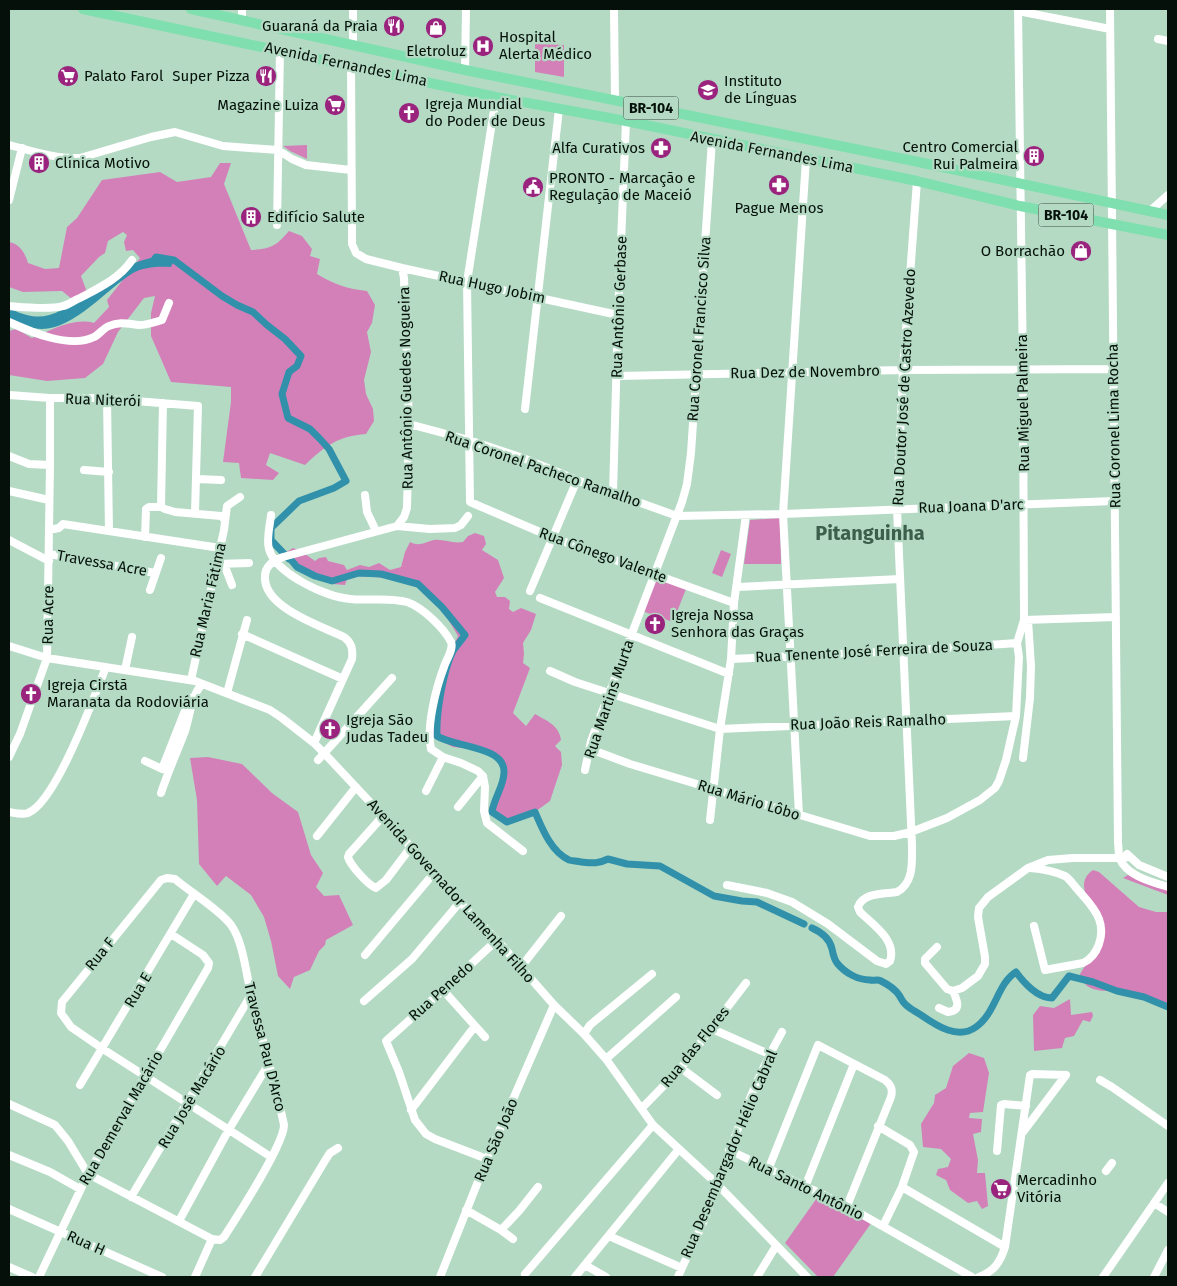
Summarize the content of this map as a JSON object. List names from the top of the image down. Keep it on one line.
{"streets":{"highway":["Avenida Fernandes Lima","BR-104"],"street":["Rua Hugo Jobim","Rua Antônio Gerbase","Rua Coronel Francisco Silva","Rua Dez de Novembro","Rua Doutor José de Castro Azevedo","Rua Antônio Guedes Nogueira","Rua Niterói","Rua Miguel Palmeira","Rua Coronel Lima Rocha","Rua Coronel Pacheco Ramalho","Rua Joana D'arc","Rua Cônego Valente","Travessa Acre","Rua Maria Fátima","Rua Acre","Rua Tenente José Ferreira de Souza","Rua Martins Murta","Rua João Reis Ramalho","Rua Mário Lôbo","Avenida Governador Lamenha Filho","Rua F","Rua E","Rua Penedo","Travessa Pau D'Arco","Rua das Flores","Rua José Macário","Rua Demerval Macário","Rua São João","Rua Desembargador Hélio Cabral","Rua Santo Antônio","Rua H"]},"crossings":[["Avenida Fernandes Lima","Rua Antônio Gerbase"],["Avenida Fernandes Lima","Rua Coronel Francisco Silva"],["Avenida Fernandes Lima","Rua Doutor José de Castro Azevedo"],["Avenida Fernandes Lima","Rua Miguel Palmeira"],["Avenida Fernandes Lima","Rua Coronel Lima Rocha"],["Rua Hugo Jobim","Rua Antônio Gerbase"],["Rua Hugo Jobim","Rua Antônio Guedes Nogueira"],["Rua Antônio Gerbase","Rua Dez de Novembro"],["Rua Antônio Gerbase","Rua Coronel Pacheco Ramalho"],["Rua Coronel Francisco Silva","Rua Dez de Novembro"],["Rua Coronel Francisco Silva","Rua Coronel Pacheco Ramalho"],["Rua Coronel Francisco Silva","Rua Joana D'arc"],["Rua Coronel Francisco Silva","Rua Martins Murta"],["Rua Dez de Novembro","Rua Doutor José de Castro Azevedo"],["Rua Dez de Novembro","Rua Miguel Palmeira"],["Rua Dez de Novembro","Rua Coronel Lima Rocha"],["Rua Doutor José de Castro Azevedo","Rua Miguel Palmeira"],["Rua Doutor José de Castro Azevedo","Rua Joana D'arc"],["Rua Doutor José de Castro Azevedo","Rua Tenente José Ferreira de Souza"],["Rua Doutor José de Castro Azevedo","Rua João Reis Ramalho"],["Rua Doutor José de Castro Azevedo","Rua Mário Lôbo"],["Rua Antônio Guedes Nogueira","Rua Coronel Pacheco Ramalho"],["Rua Niterói","Rua Acre"],["Rua Miguel Palmeira","Rua Joana D'arc"],["Rua Miguel Palmeira","Rua Tenente José Ferreira de Souza"],["Rua Miguel Palmeira","Rua João Reis Ramalho"],["Rua Miguel Palmeira","Rua Mário Lôbo"],["Rua Coronel Lima Rocha","Rua Joana D'arc"],["Rua Coronel Pacheco Ramalho","Rua Joana D'arc"],["Rua Coronel Pacheco Ramalho","Rua Cônego Valente"],["Rua Coronel Pacheco Ramalho","Rua Martins Murta"],["Rua Joana D'arc","Rua Martins Murta"],["Rua Cônego Valente","Rua Martins Murta"],["Travessa Acre","Rua Acre"],["Rua Maria Fátima","Avenida Governador Lamenha Filho"],["Rua Acre","Avenida Governador Lamenha Filho"],["Rua Martins Murta","Rua Mário Lôbo"],["Avenida Governador Lamenha Filho","Rua Penedo"],["Avenida Governador Lamenha Filho","Rua das Flores"],["Avenida Governador Lamenha Filho","Rua São João"],["Avenida Governador Lamenha Filho","Rua Desembargador Hélio Cabral"],["Rua F","Rua E"],["Rua F","Travessa Pau D'Arco"],["Rua E","Travessa Pau D'Arco"],["Rua E","Rua Demerval Macário"],["Travessa Pau D'Arco","Rua José Macário"],["Rua Demerval Macário","Rua H"],["Rua Desembargador Hélio Cabral","Rua Santo Antônio"]],"districts":["Pitanguinha"],"places":{"restaurant":["Guaraná da Praia","Super Pizza"],"shop":["Eletroluz","O Borrachão"],"hospital":["Hospital Alerta Médico"],"supermarket":["Palato Farol","Magazine Luiza","Mercadinho Vitória"],"school or university":["Instituto de Línguas"],"church":["Igreja Mundial do Poder de Deus","Igreja Nossa Senhora das Graças","Igreja Cirstã Maranata da Rodoviária","Igreja São Judas Tadeu"],"pharmacy":["Alfa Curativos","Pague Menos"],"building":["Centro Comercial Rui Palmeira","Clínica Motivo","Edifício Salute"],"public building":["PRONTO - Marcação e Regulação de Maceió"]}}
